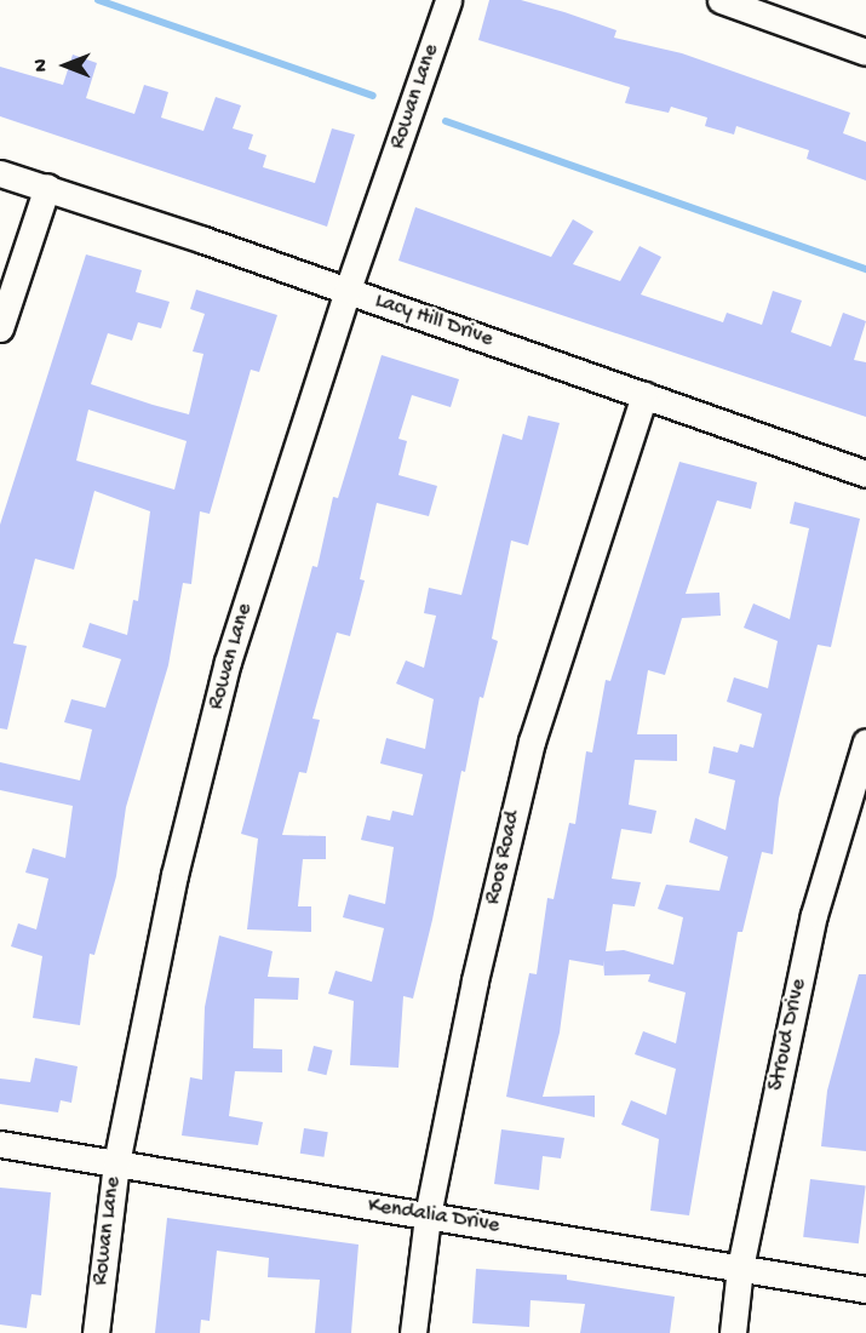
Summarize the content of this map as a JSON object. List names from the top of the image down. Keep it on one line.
{"streets":{"street":["Rowan Lane","Lacy Hill Drive","Roos Road","Stroud Drive","Kendalia Drive"]},"crossings":[["Rowan Lane","Lacy Hill Drive"],["Rowan Lane","Kendalia Drive"],["Lacy Hill Drive","Roos Road"],["Roos Road","Kendalia Drive"],["Stroud Drive","Kendalia Drive"]],"north":"left"}
